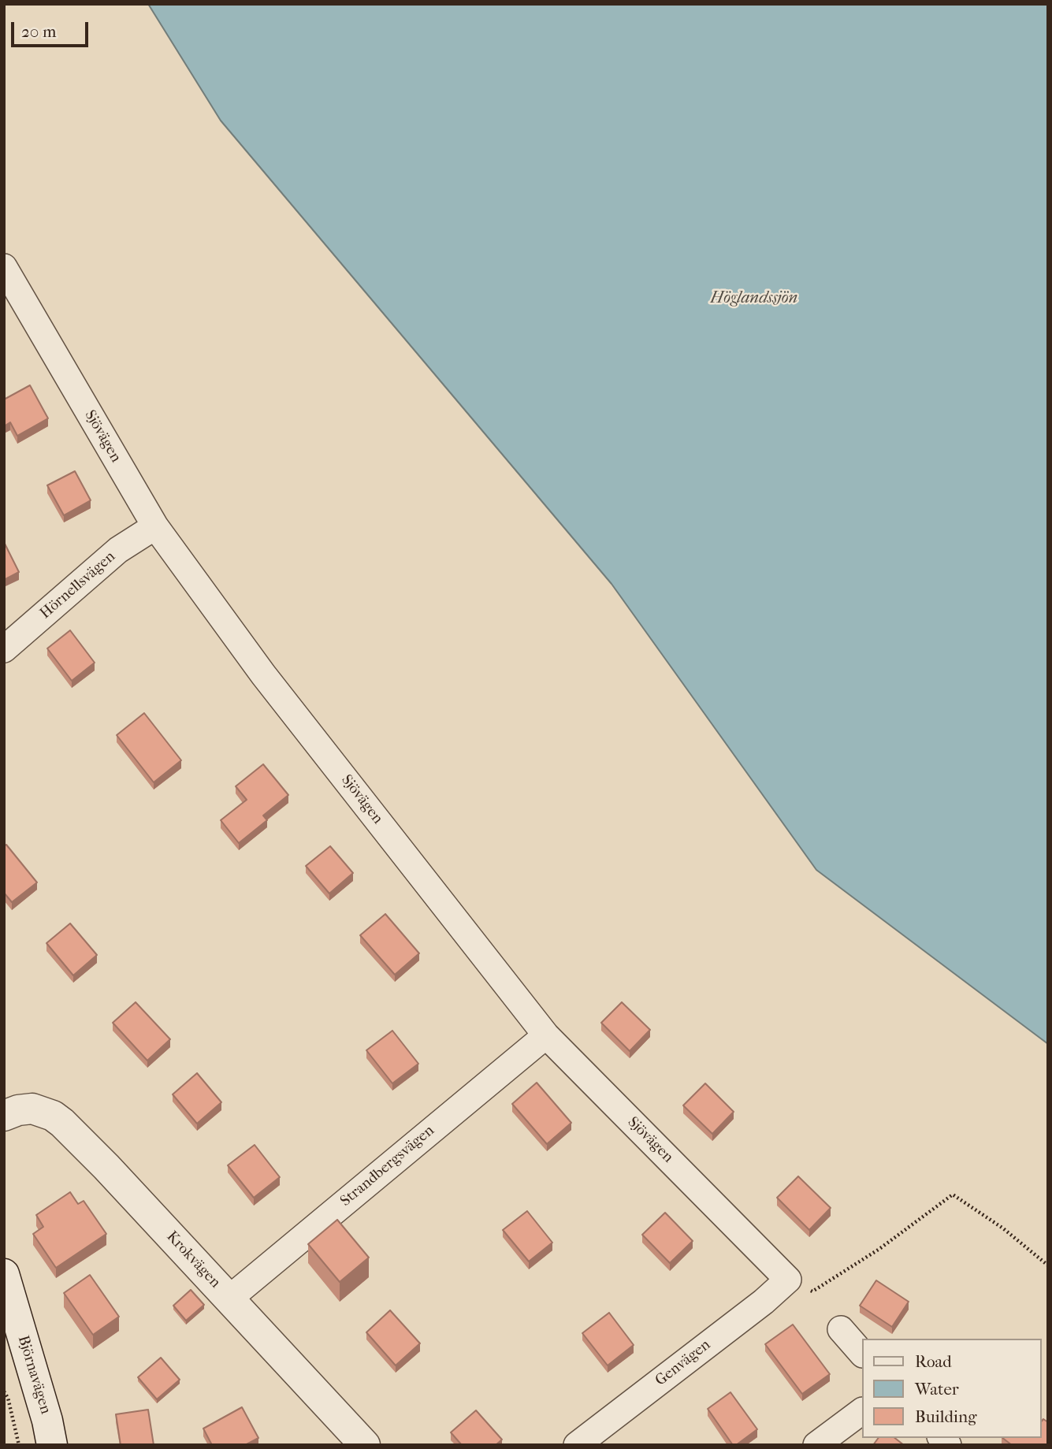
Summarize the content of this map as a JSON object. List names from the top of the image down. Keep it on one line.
{"streets":{"street":["Sjövägen","Hörnellsvägen","Strandbergsvägen","Krokvägen","Genvägen","Björnavägen"]},"crossings":[["Sjövägen","Hörnellsvägen"],["Sjövägen","Strandbergsvägen"],["Sjövägen","Genvägen"],["Strandbergsvägen","Krokvägen"]],"water":["Höglandssjön"],"legend":["Road","Water","Building"],"scale_bar":"20 m"}
